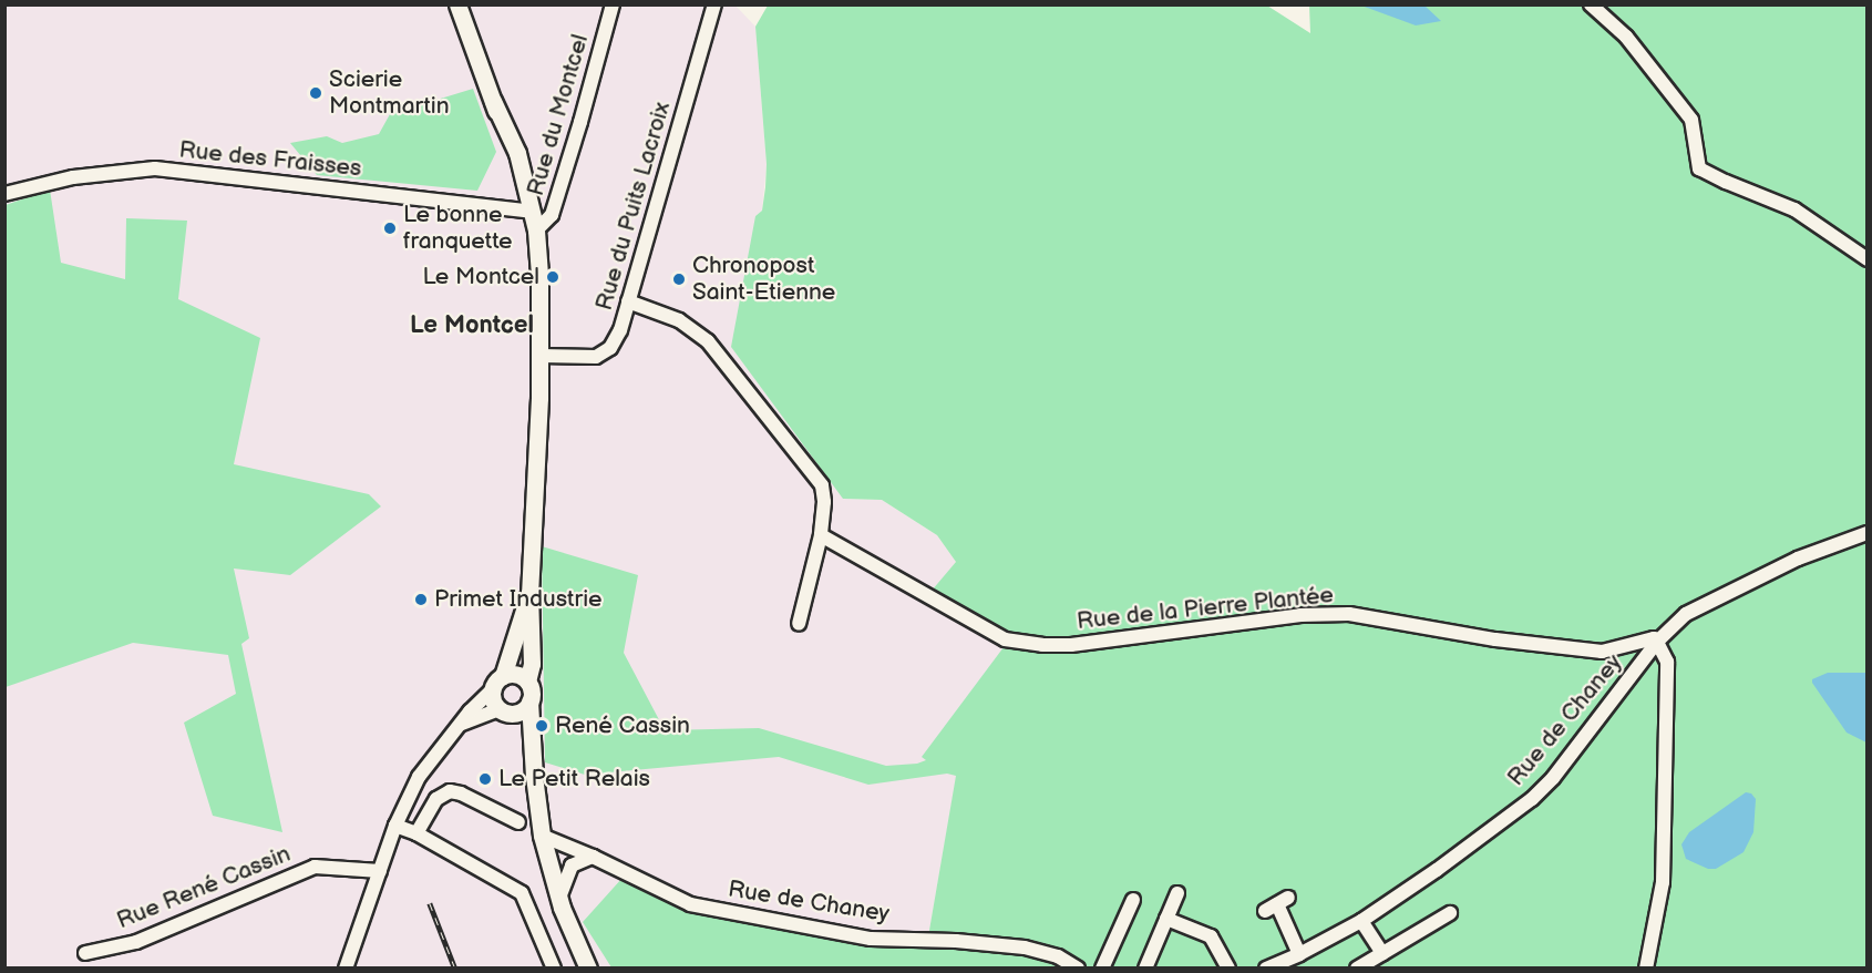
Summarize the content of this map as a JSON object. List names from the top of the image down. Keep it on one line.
{"streets":{"street":["Rue du Montcel","Rue des Fraisses","Rue du Puits Lacroix","Rue de la Pierre Plantée","Rue de Chaney","Rue René Cassin"]},"crossings":[["Rue de la Pierre Plantée","Rue de Chaney"]],"districts":["Le Montcel"],"places":["Scierie Montmartin","Le bonne franquette","Le Montcel","Chronopost Saint-Etienne","Primet Industrie","René Cassin","Le Petit Relais"]}
